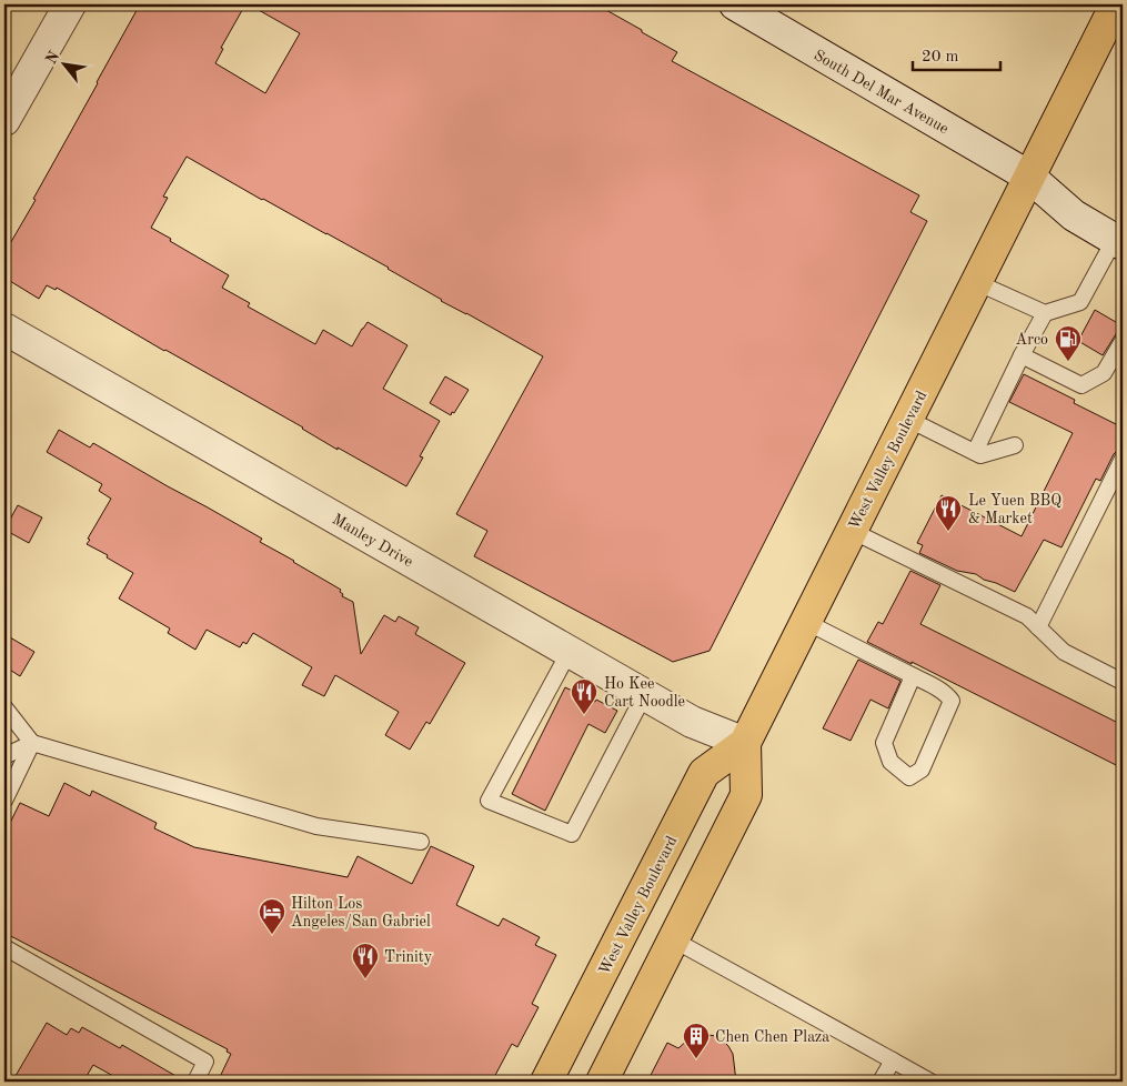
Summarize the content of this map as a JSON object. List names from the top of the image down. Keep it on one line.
{"streets":{"main road":["West Valley Boulevard"],"street":["South Del Mar Avenue","Manley Drive"]},"crossings":[["South Del Mar Avenue","West Valley Boulevard"],["West Valley Boulevard","Manley Drive"]],"places":{"fuel station":["Arco"],"restaurant":["Le Yuen BBQ & Market","Ho Kee Cart Noodle","Trinity"],"hotel":["Hilton Los Angeles/San Gabriel"],"building":["Chen Chen Plaza"]},"scale_bar":"20 m","north":"top left"}
